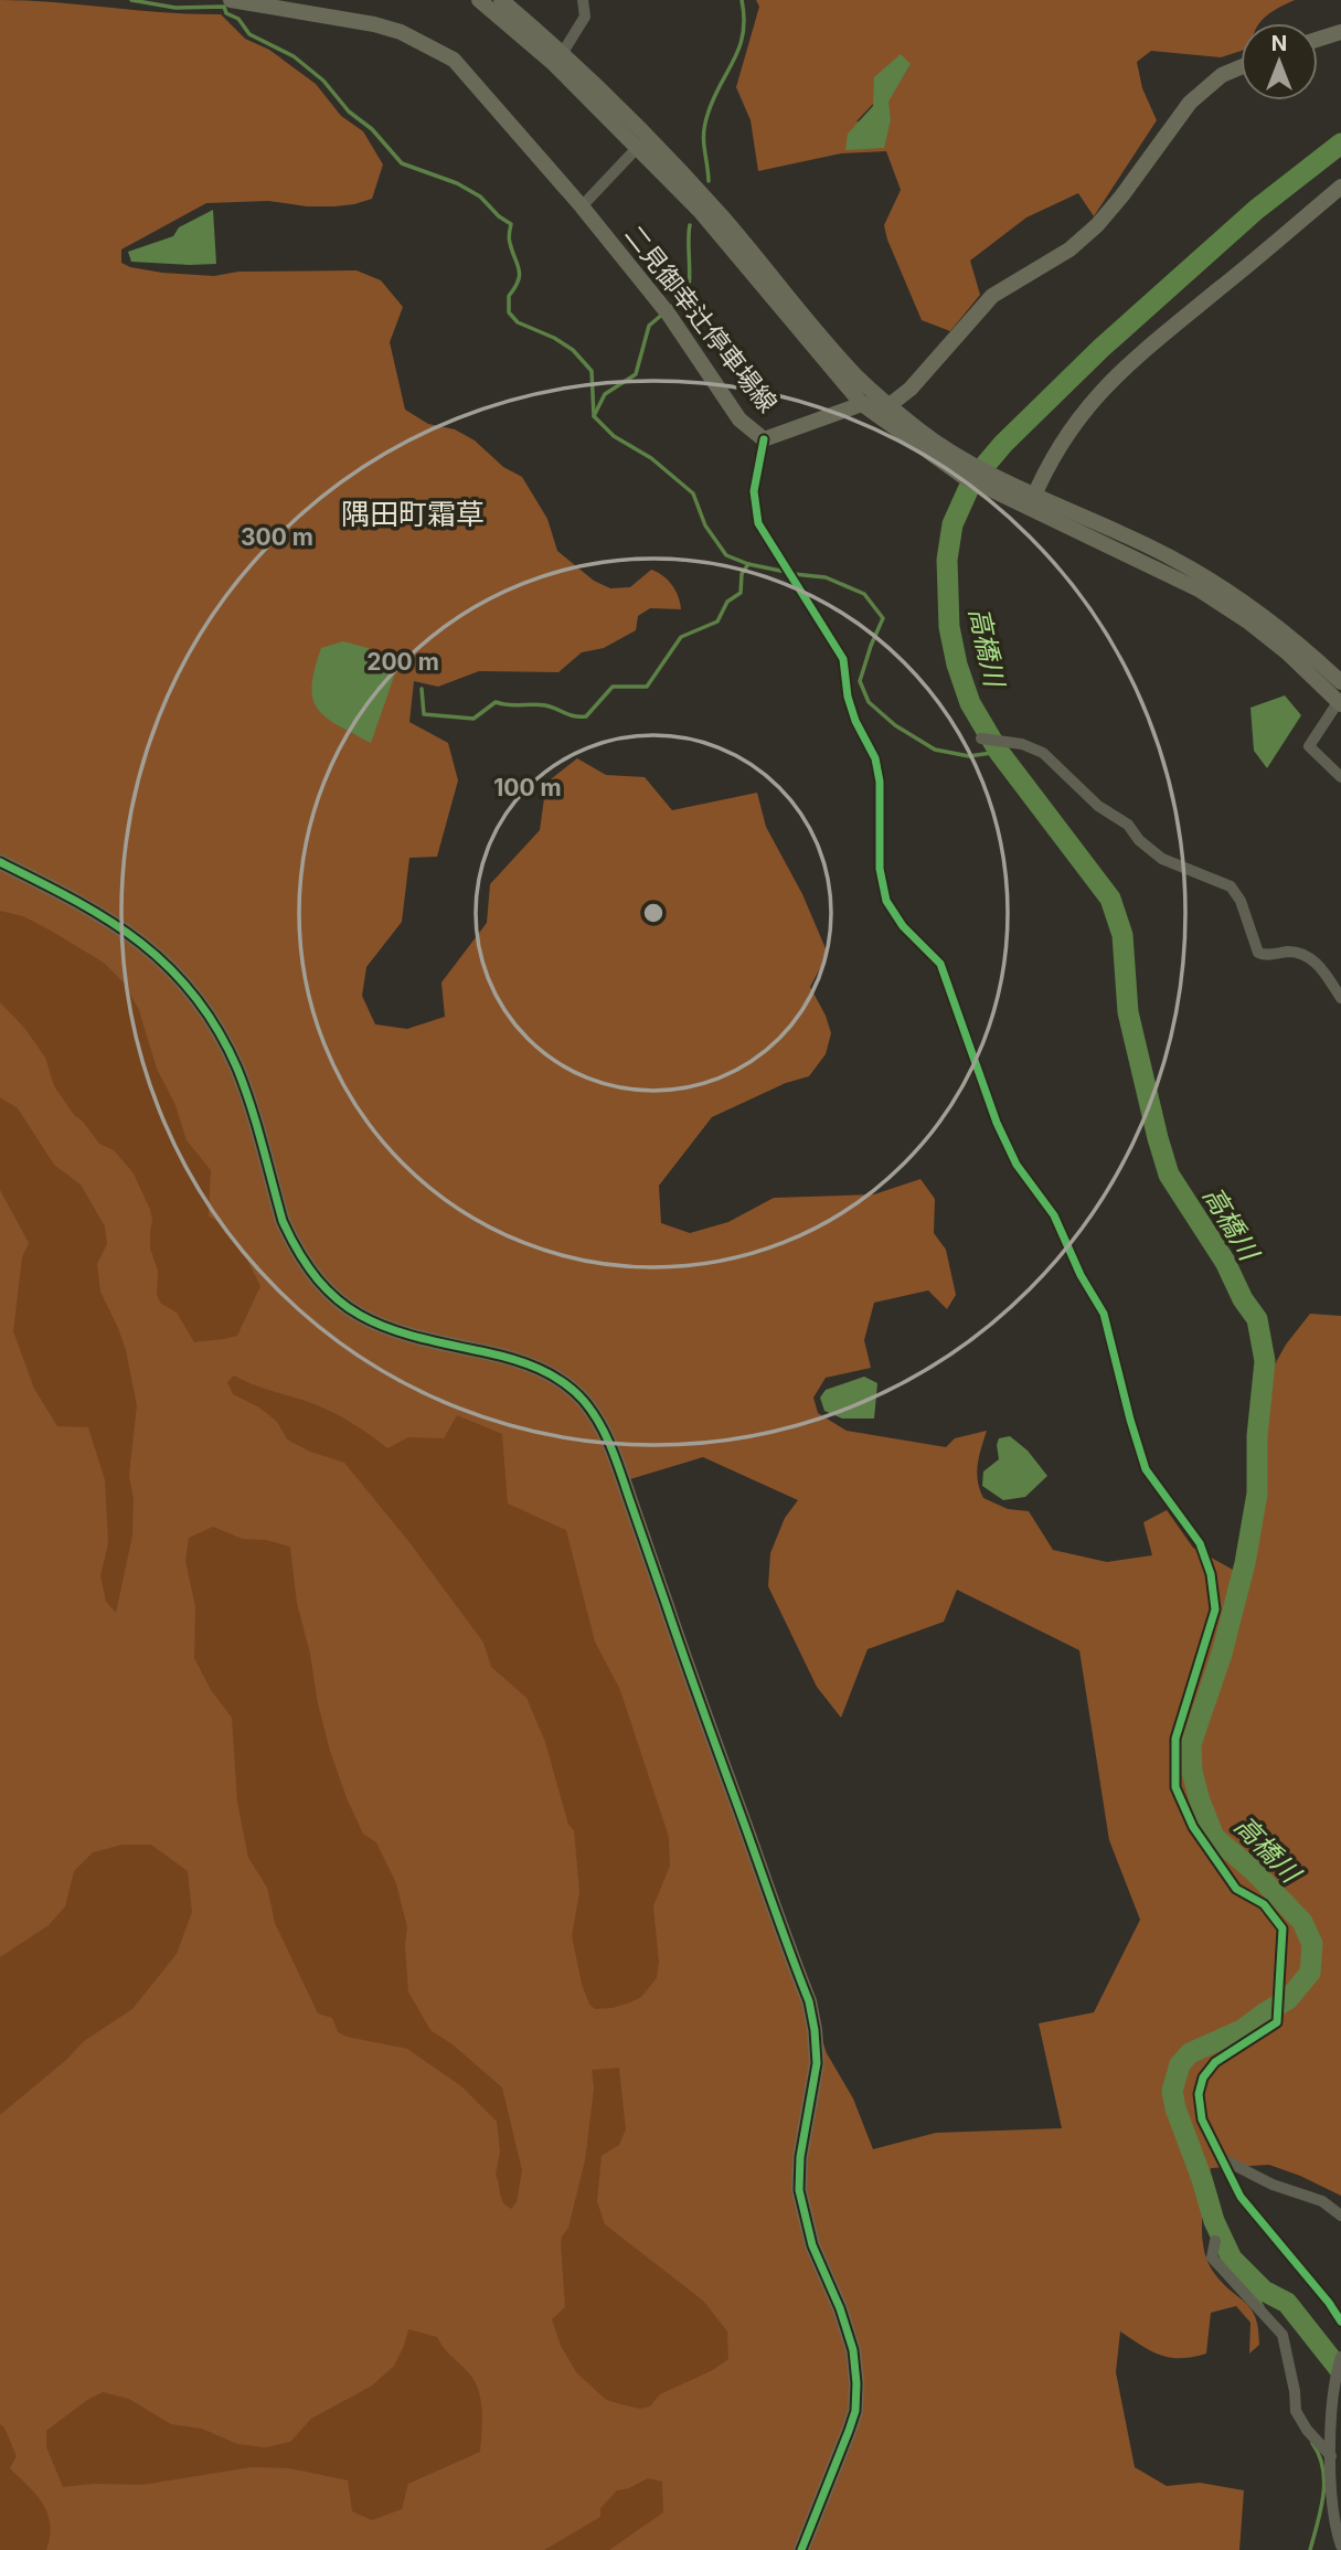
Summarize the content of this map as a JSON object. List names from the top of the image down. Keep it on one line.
{"streets":{"street":["二見御幸辻停車場線"]},"districts":["隅田町霜草"],"water":["高橋川"],"north":"top","rings":["300 m","200 m","100 m"]}
